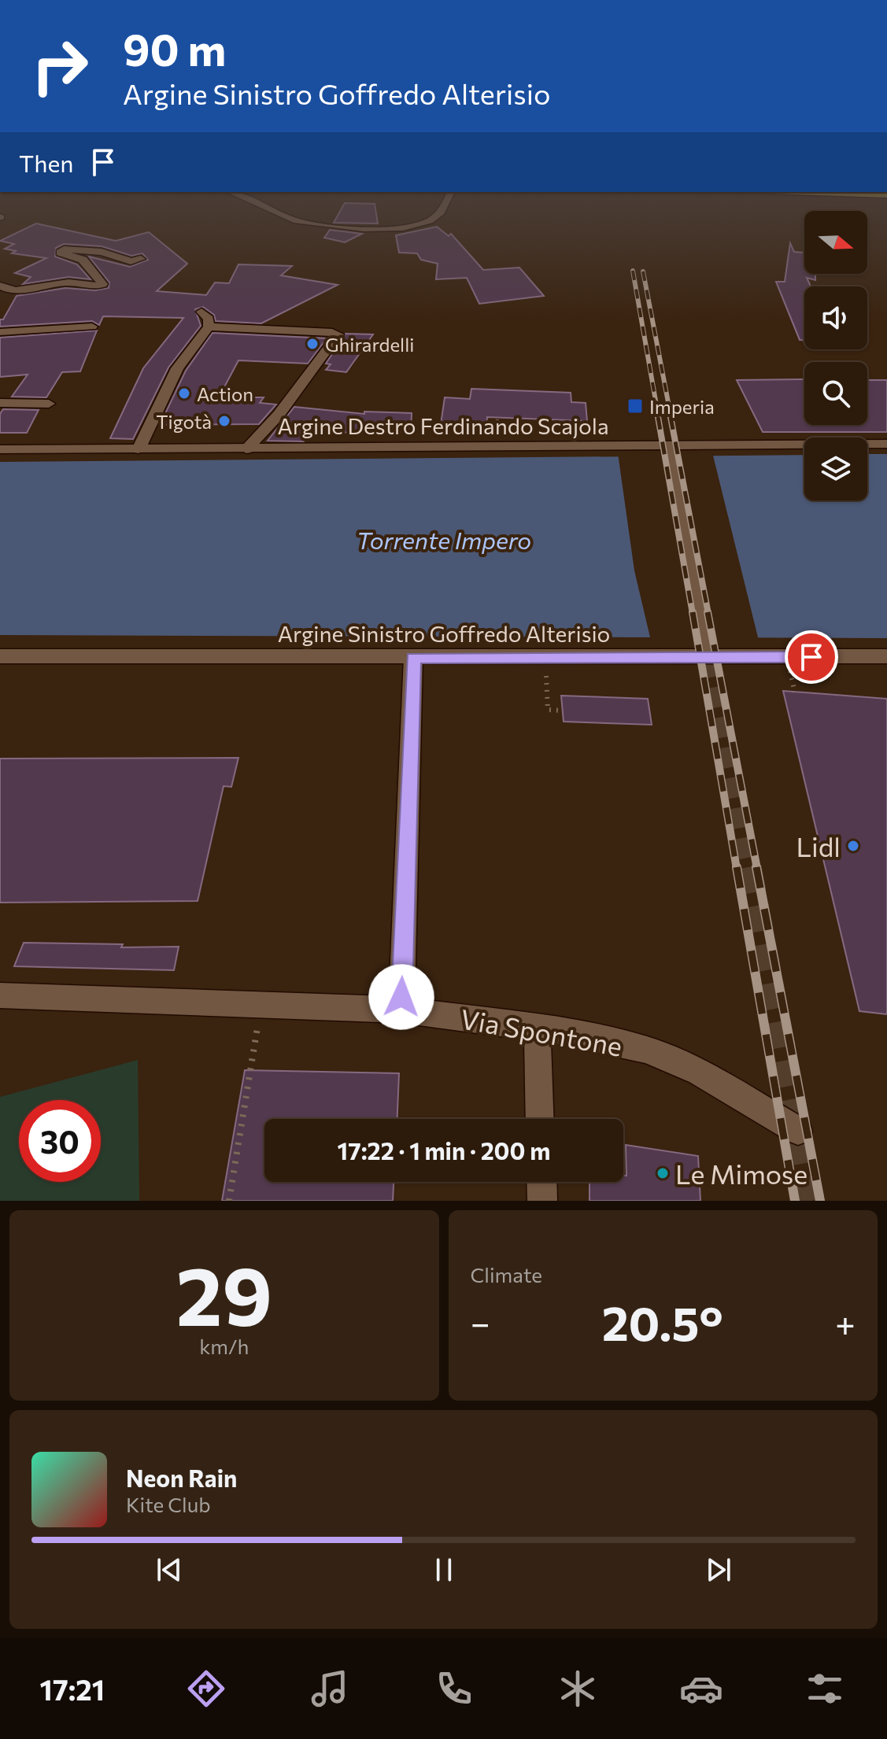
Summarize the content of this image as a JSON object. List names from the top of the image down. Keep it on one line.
{"streets":{"street":["Argine Destro Ferdinando Scajola","Argine Sinistro Goffredo Alterisio","Via Spontone"]},"water":["Torrente Impero"],"places":{"other":["Ghirardelli","Action","Tigotà","Lidl","Le Mimose"],"transit":["Imperia"]},"north":"right","page":{"turn":["90 m","Argine Sinistro Goffredo Alterisio"],"then":"Then","limit":"30","trip":"17:22 · 1 min · 200 m","tile":[["29","km/h"],"Climate"],"heat":["−","20.5°","+"],"song":["Neon Rain","Kite Club"],"tabs":"17:21"}}
